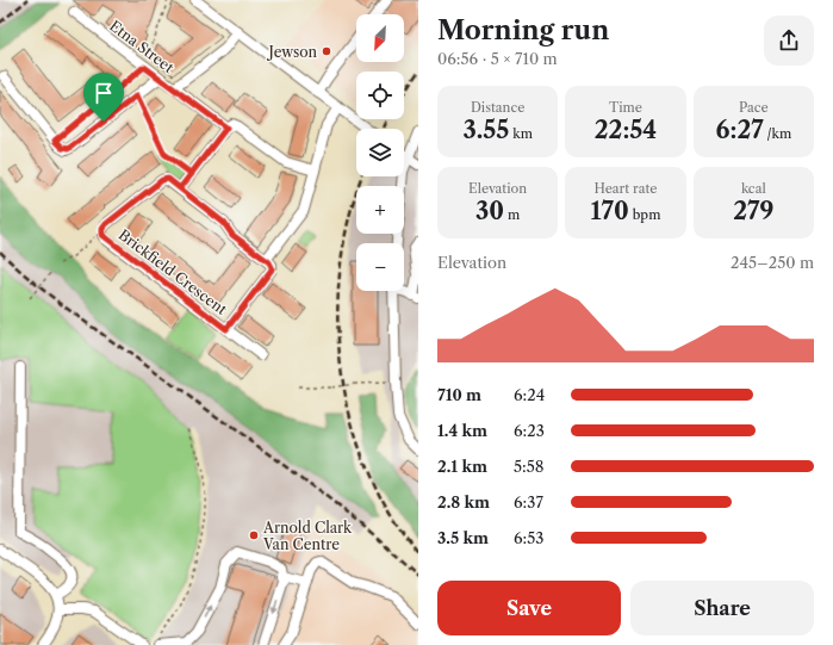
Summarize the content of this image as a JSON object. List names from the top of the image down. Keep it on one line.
{"streets":{"street":["Etna Street","Brickfield Crescent"]},"places":["Jewson","Arnold Clark Van Centre"],"north":"bottom left","page":{"heading":["Morning run","06:56 · 5 × 710 m"],"map_buttons":["+","−"],"stats":[["Distance","3.55 km"],["Time","22:54"],["Pace","6:27 /km"],["Elevation","30 m"],["Heart rate","170 bpm"],["kcal","279"]],"chart":["Elevation","245–250 m"],"list":[{"name":"710 m","note":"6:24"},{"name":"1.4 km","note":"6:23"},{"name":"2.1 km","note":"5:58"},{"name":"2.8 km","note":"6:37"},{"name":"3.5 km","note":"6:53"}],"buttons":["Save","Share"]}}
